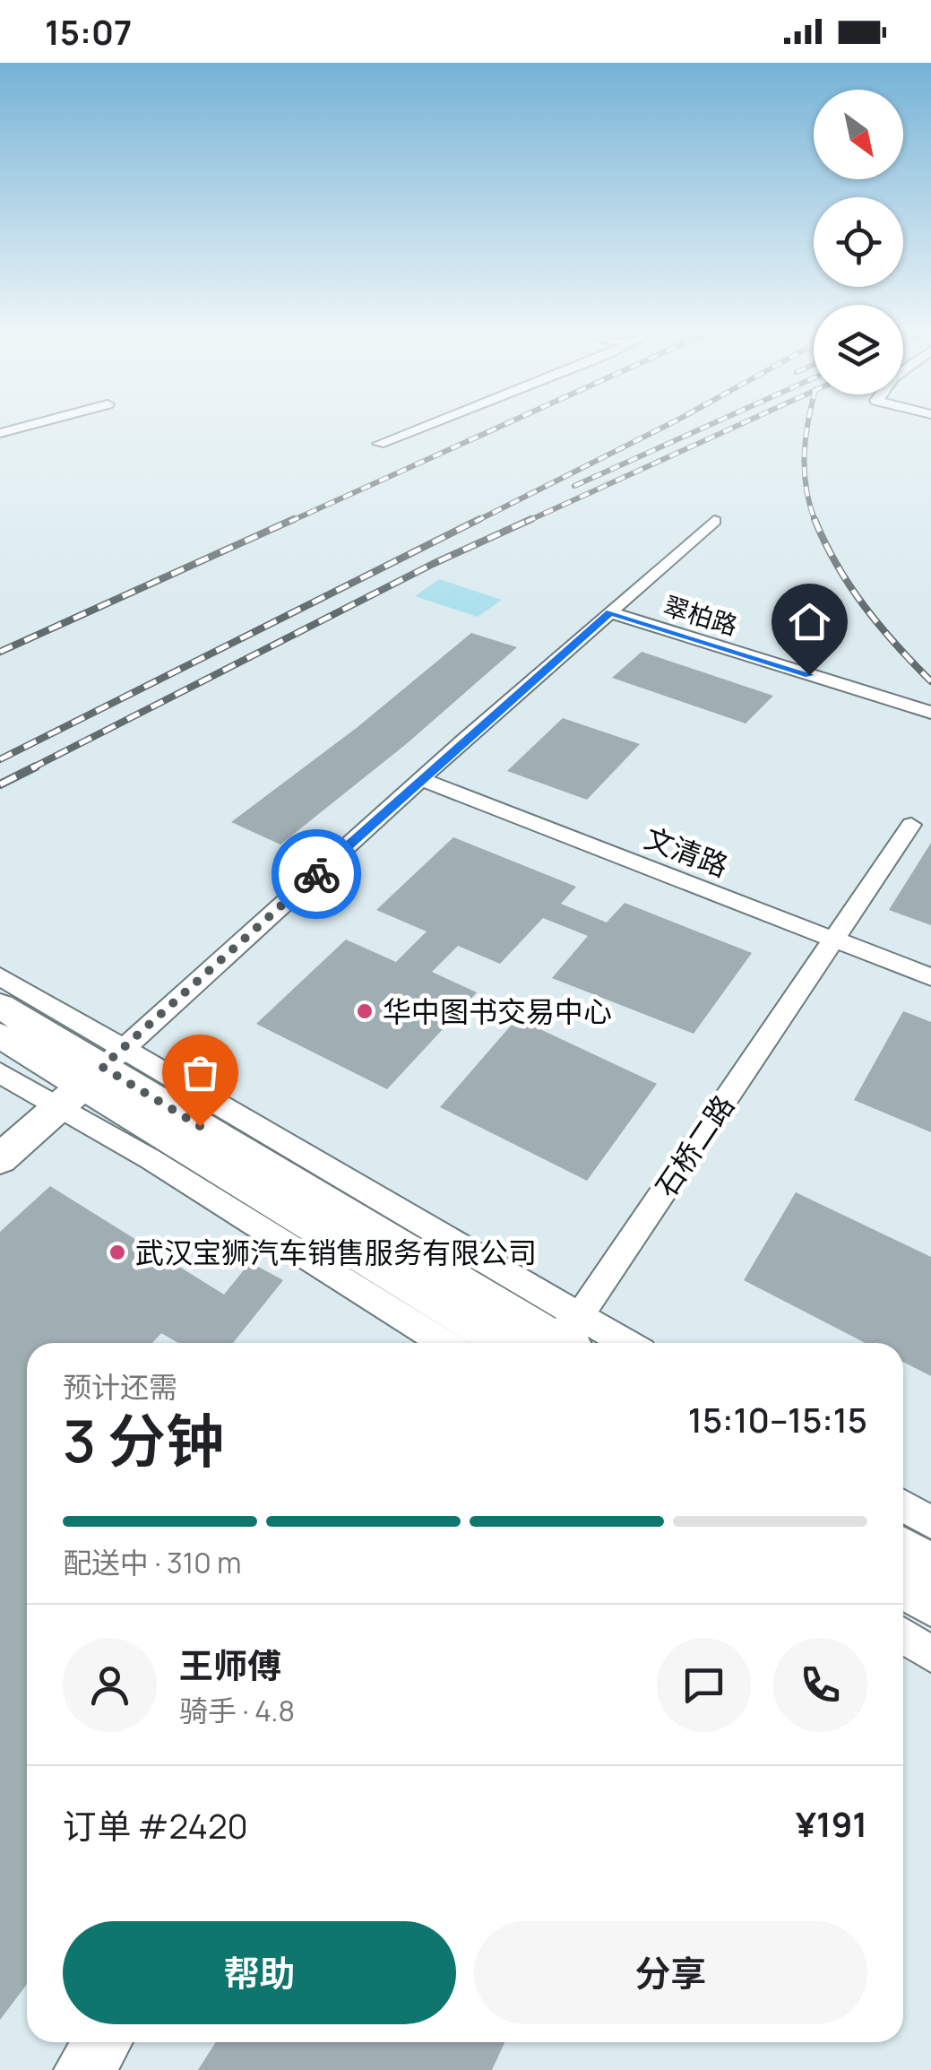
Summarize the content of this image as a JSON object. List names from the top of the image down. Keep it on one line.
{"streets":{"street":["翠柏路","文清路","石桥二路"]},"crossings":[["文清路","石桥二路"]],"places":["华中图书交易中心","武汉宝狮汽车销售服务有限公司"],"north":"bottom right","page":{"status":"15:07","heading":["3 分钟","预计还需","15:10–15:15"],"panel":["王师傅","骑手 · 4.8","订单 #2420","¥191"],"bar":"配送中 · 310 m","buttons":["帮助","分享"]}}
